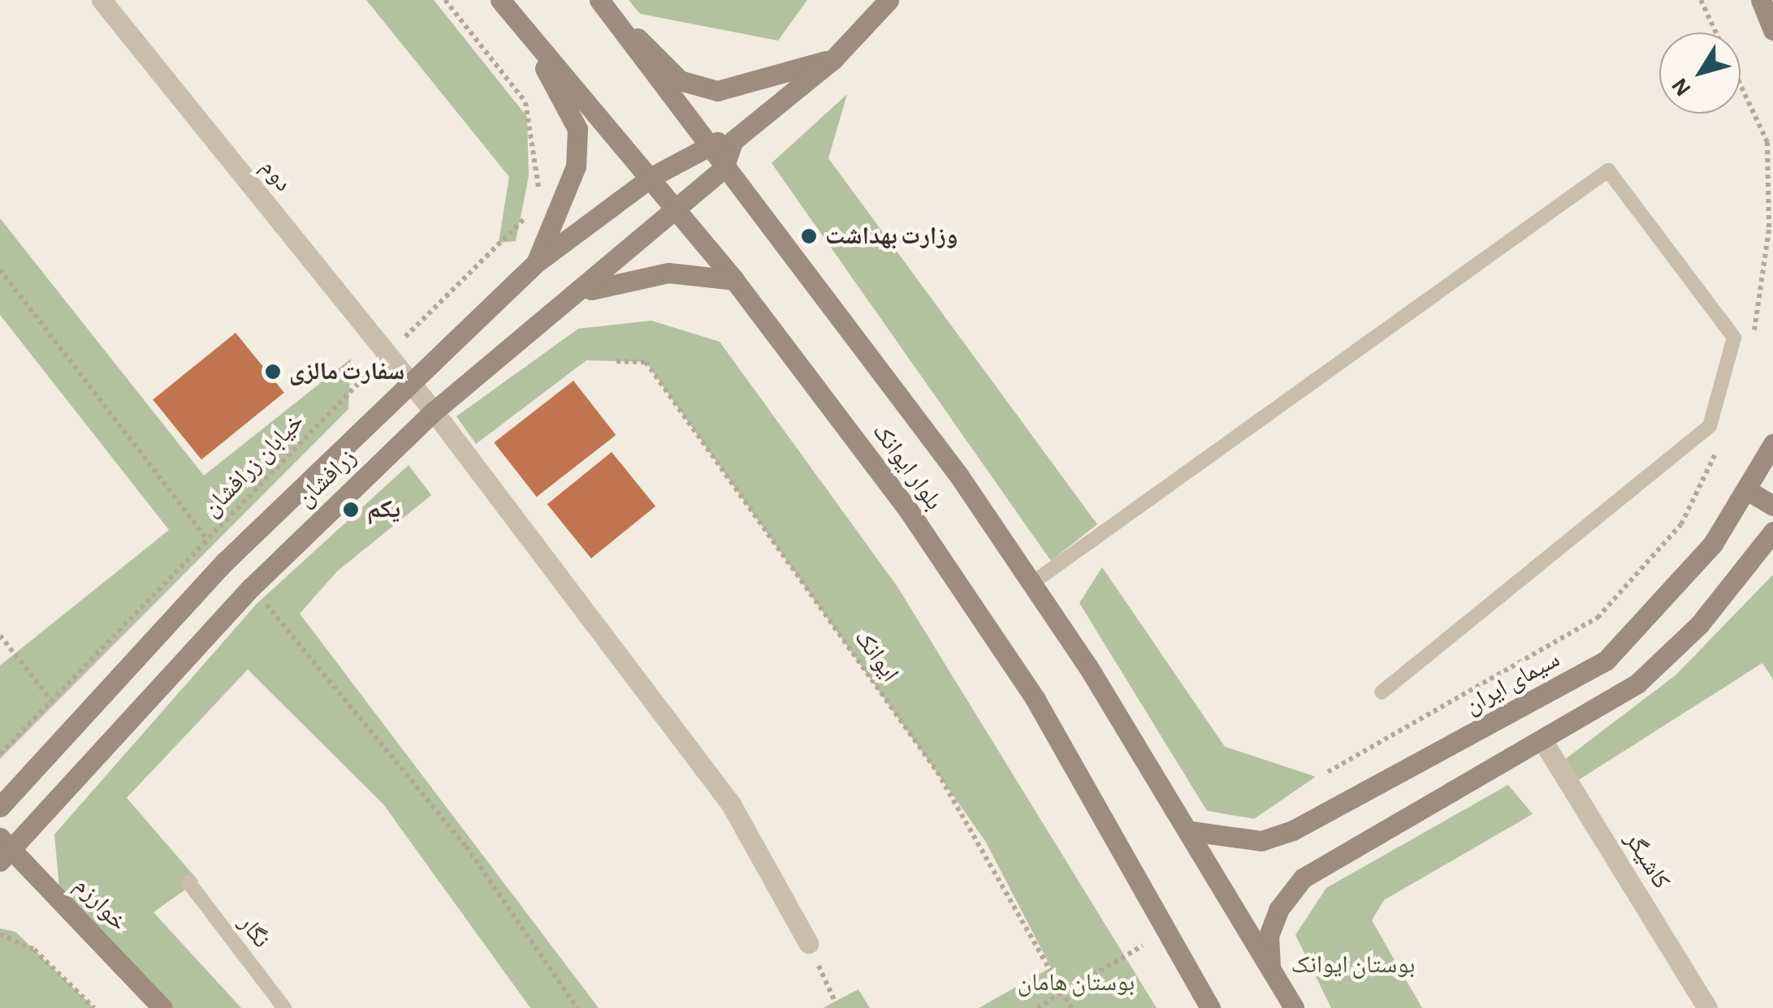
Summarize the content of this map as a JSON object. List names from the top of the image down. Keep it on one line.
{"streets":{"street":["دوم","بلوار ایوانک","زرافشان","سیمای ایران","کاشیگر","خوارزم"],"lane":["نگار"],"path":["خیابان زرافشان","ایوانک"]},"crossings":[["دوم","خیابان زرافشان"],["دوم","زرافشان"],["بلوار ایوانک","زرافشان"],["بلوار ایوانک","سیمای ایران"],["زرافشان","خوارزم"]],"parks":["بوستان ایوانک","بوستان هامان"],"places":["وزارت بهداشت","سفارت مالزی","یکم"],"north":"bottom left"}
